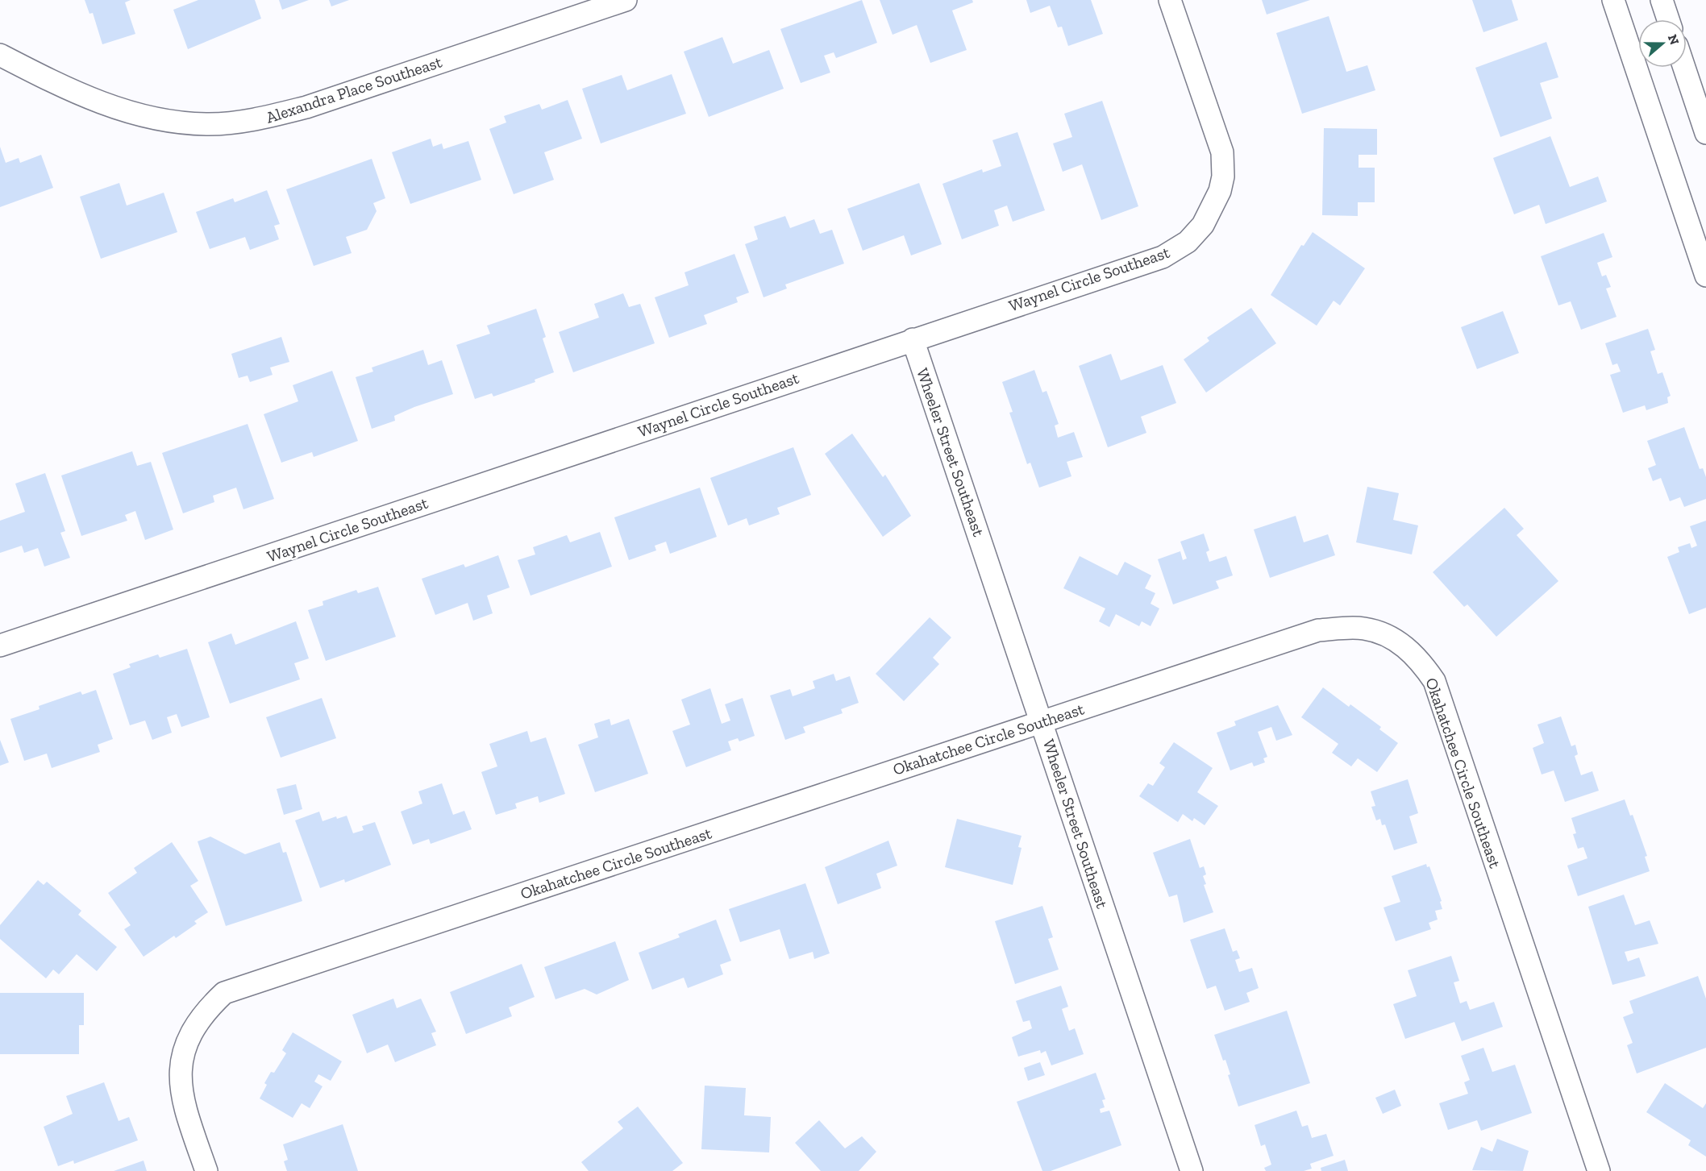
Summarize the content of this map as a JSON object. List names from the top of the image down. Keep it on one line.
{"streets":{"street":["Alexandra Place Southeast","Waynel Circle Southeast","Wheeler Street Southeast","Okahatchee Circle Southeast"]},"crossings":[["Waynel Circle Southeast","Wheeler Street Southeast"],["Wheeler Street Southeast","Okahatchee Circle Southeast"]],"north":"right"}
